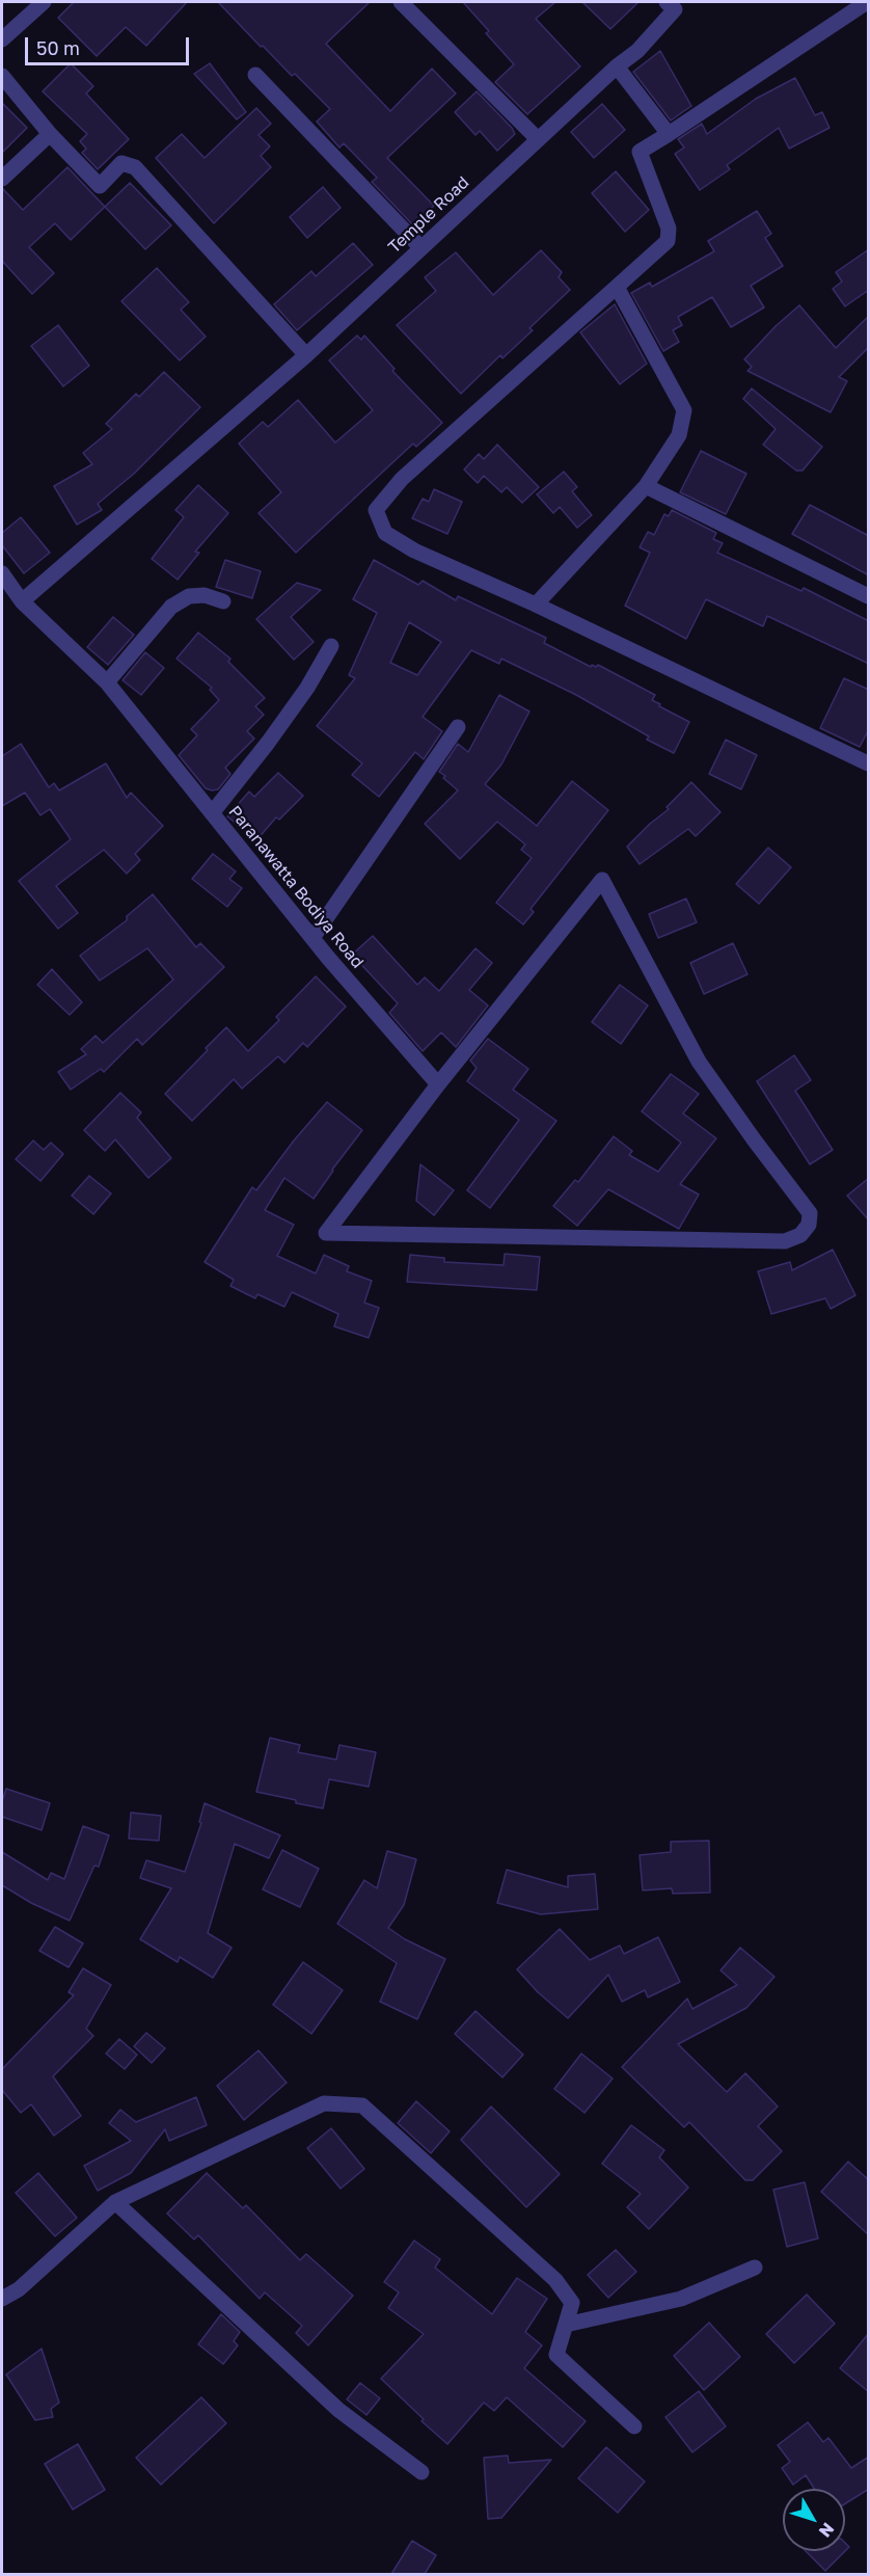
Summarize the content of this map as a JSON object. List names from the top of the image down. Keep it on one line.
{"streets":{"street":["Temple Road","Paranawatta Bodiya Road"]},"crossings":[["Temple Road","Paranawatta Bodiya Road"]],"scale_bar":"50 m","north":"bottom right"}
